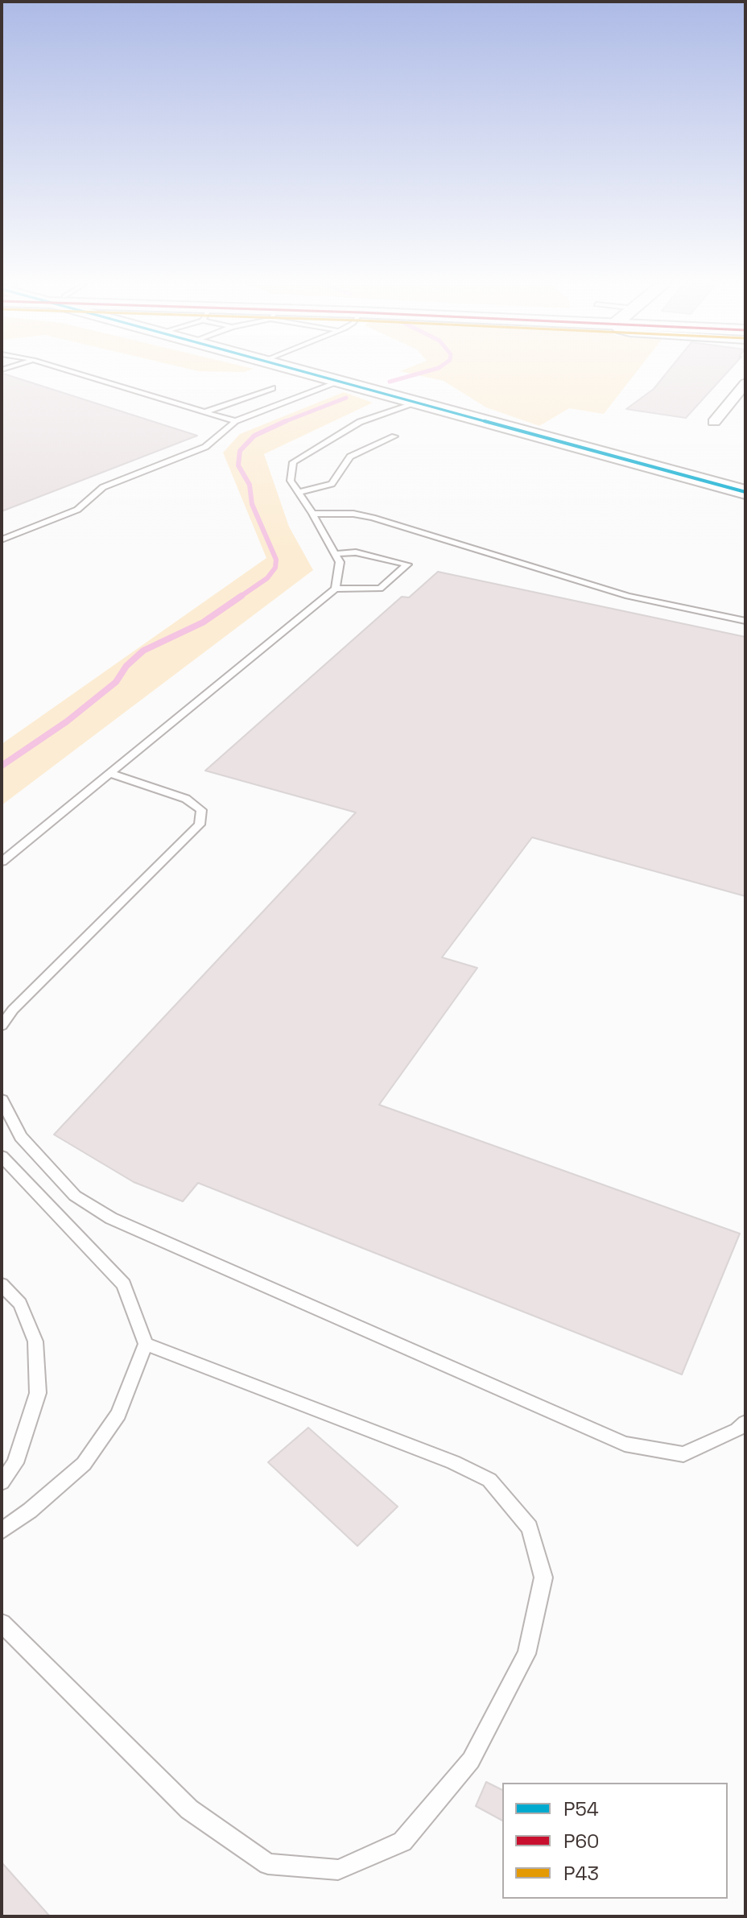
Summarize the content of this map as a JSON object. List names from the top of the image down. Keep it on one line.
{"lines":["transit line P54"],"legend":["P54","P60","P43"]}
